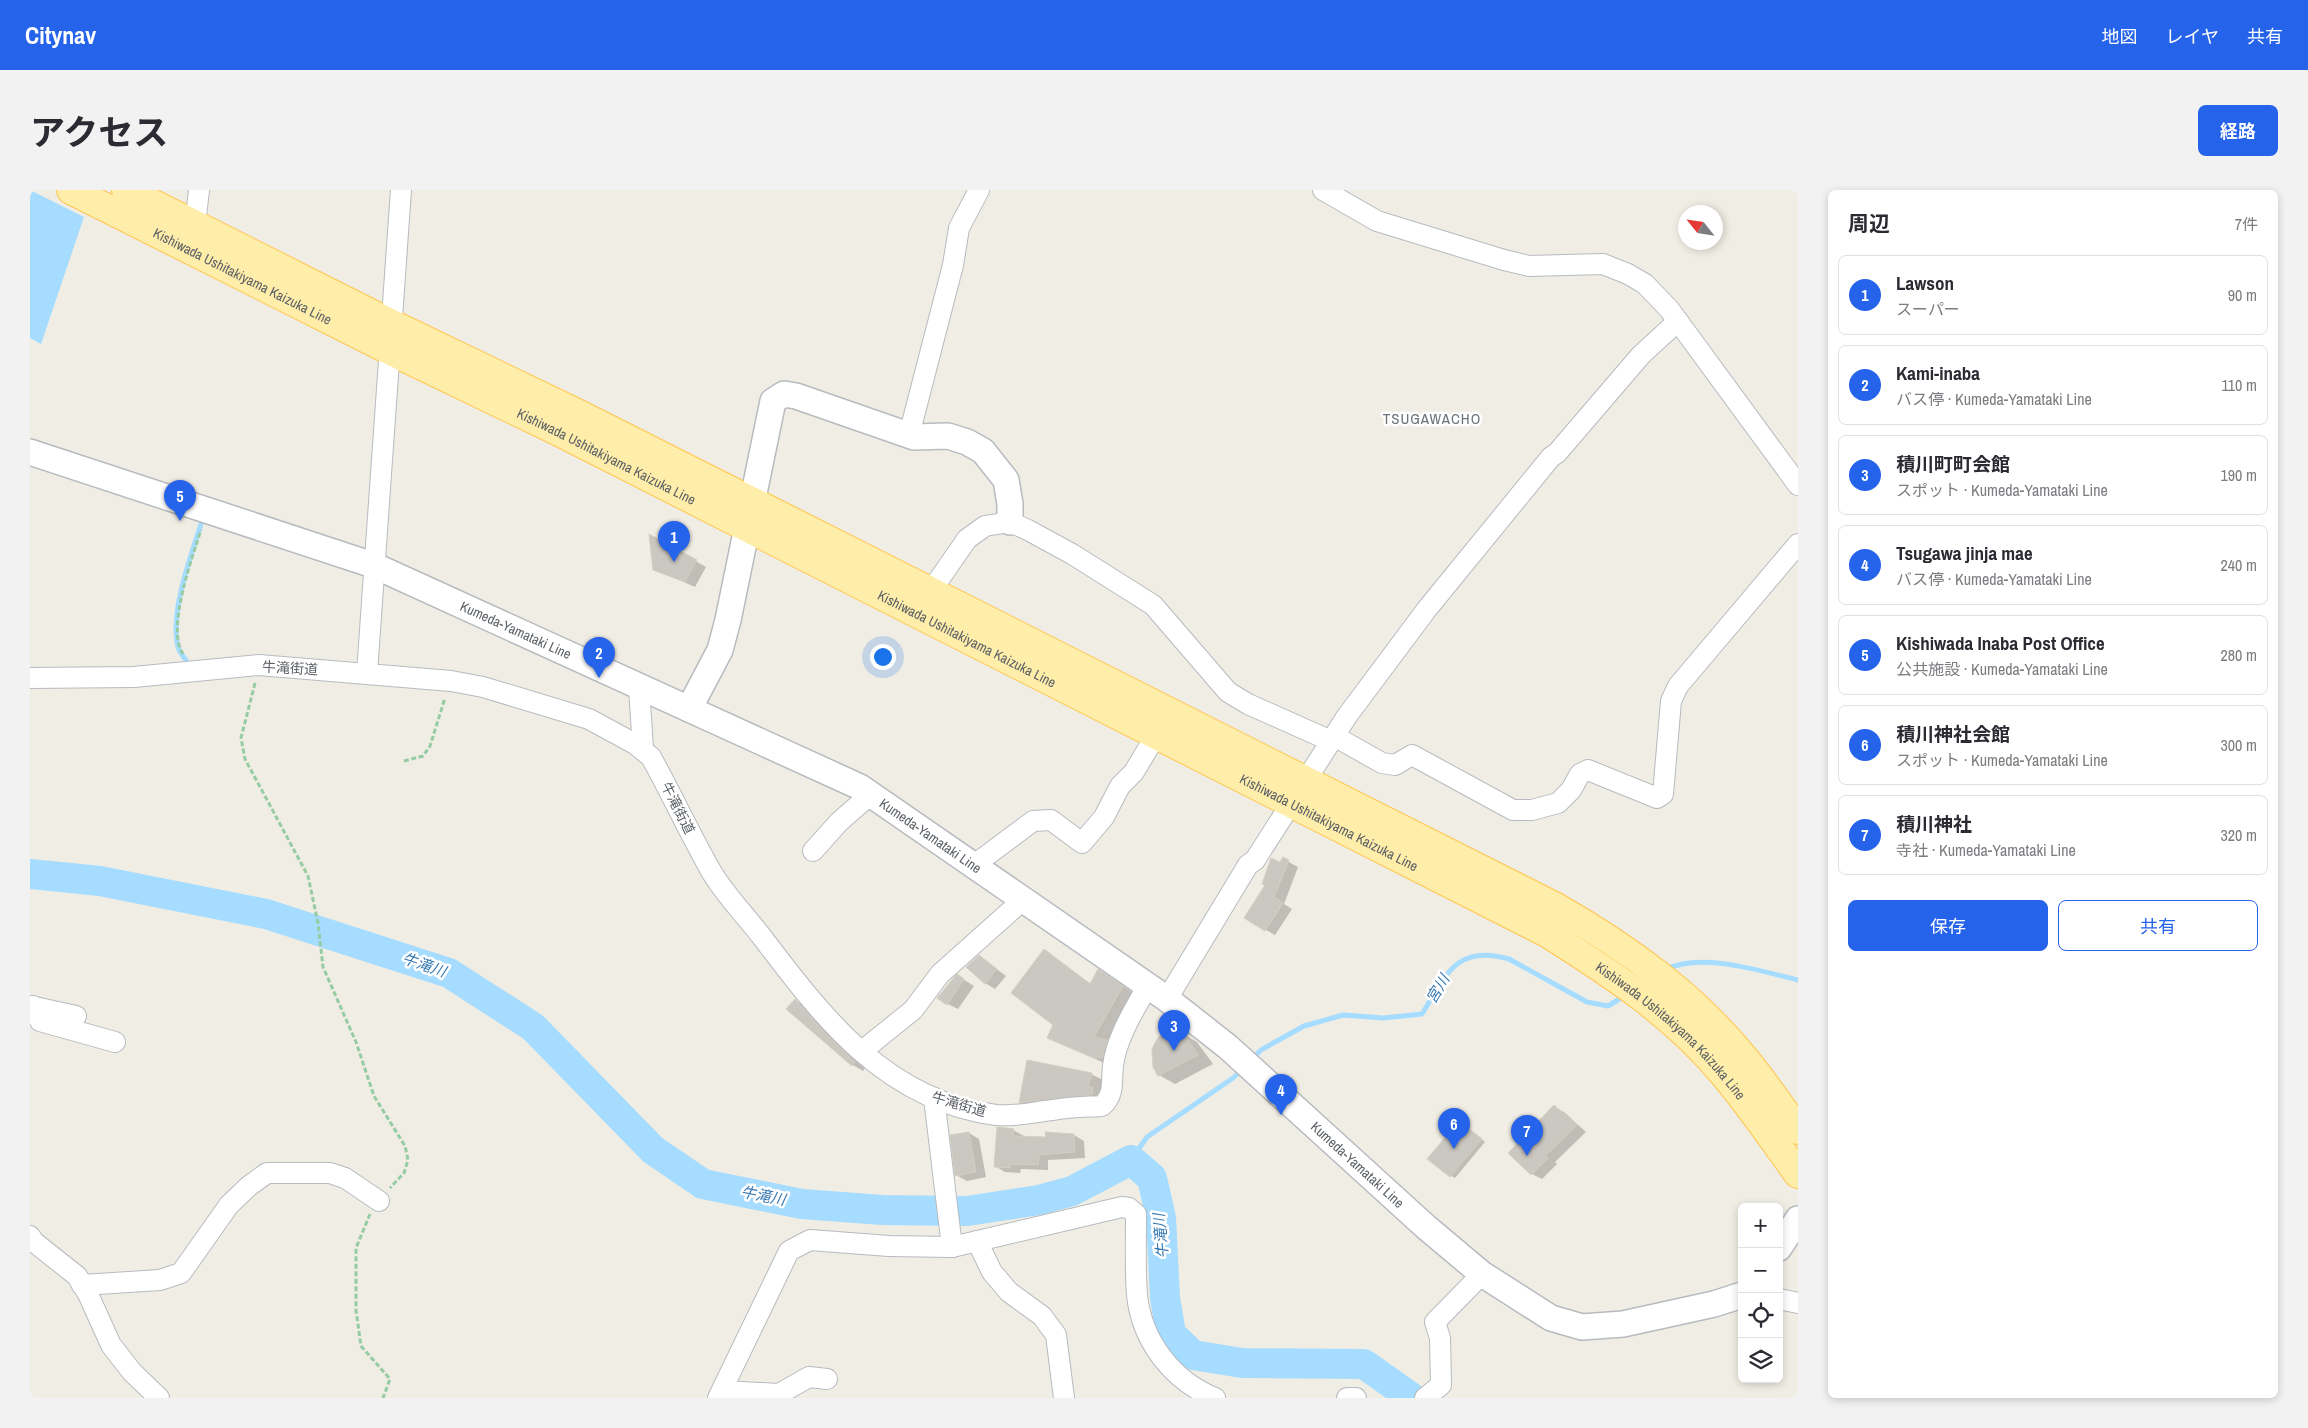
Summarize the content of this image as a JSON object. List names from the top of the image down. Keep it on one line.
{"streets":{"main road":["Kishiwada Ushitakiyama Kaizuka Line"],"street":["Kumeda-Yamataki Line","牛滝街道"]},"crossings":[["Kumeda-Yamataki Line","牛滝街道"]],"districts":["TSUGAWACHO"],"water":["牛滝川","宮川"],"north":"top left","page":{"header":"Citynav","nav":["地図","レイヤ","共有"],"title":"アクセス","buttons":["経路",["保存","共有"]],"heading":["周辺","7件"],"list":[{"mark":"1","name":"Lawson","note":"スーパー","value":"90 m"},{"mark":"2","name":"Kami-inaba","note":"バス停 · Kumeda-Yamataki Line","value":"110 m"},{"mark":"3","name":"積川町町会館","note":"スポット · Kumeda-Yamataki Line","value":"190 m"},{"mark":"4","name":"Tsugawa jinja mae","note":"バス停 · Kumeda-Yamataki Line","value":"240 m"},{"mark":"5","name":"Kishiwada Inaba Post Office","note":"公共施設 · Kumeda-Yamataki Line","value":"280 m"},{"mark":"6","name":"積川神社会館","note":"スポット · Kumeda-Yamataki Line","value":"300 m"},{"mark":"7","name":"積川神社","note":"寺社 · Kumeda-Yamataki Line","value":"320 m"}],"pins":["5","1","2","3","4","6","7"],"map_buttons":["+","−"]}}
